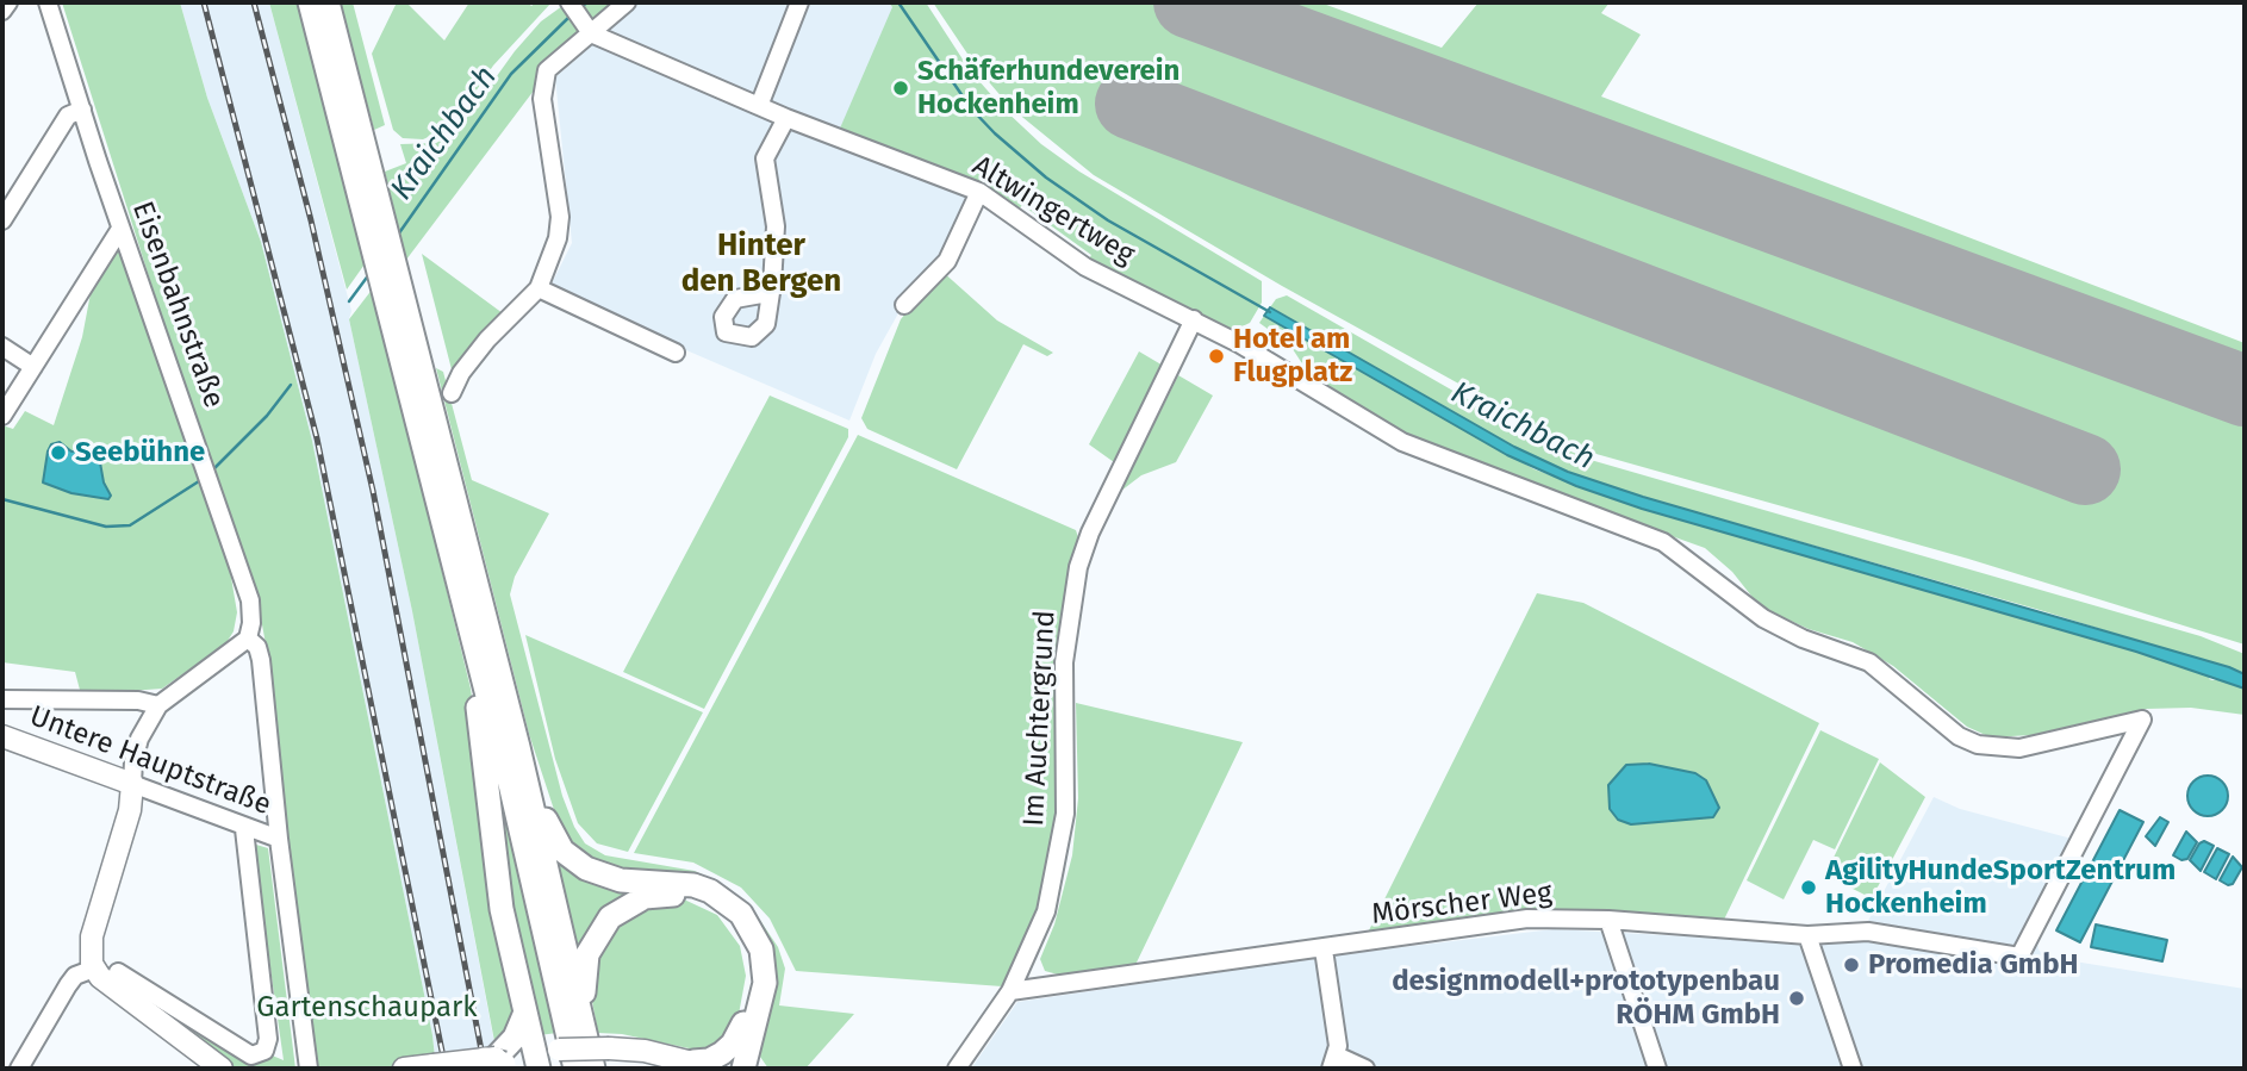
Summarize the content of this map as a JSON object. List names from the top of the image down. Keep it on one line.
{"streets":{"main road":["Untere Hauptstraße"],"street":["Altwingertweg","Eisenbahnstraße","Im Auchtergrund","Mörscher Weg"]},"crossings":[["Altwingertweg","Im Auchtergrund"],["Altwingertweg","Mörscher Weg"],["Eisenbahnstraße","Untere Hauptstraße"],["Im Auchtergrund","Mörscher Weg"]],"districts":["Hinter den Bergen"],"water":["Kraichbach"],"parks":["Gartenschaupark"],"places":["Schäferhundeverein Hockenheim","Hotel am Flugplatz","Seebühne","AgilityHundeSportZentrum Hockenheim","Promedia GmbH","designmodell+prototypenbau RÖHM GmbH"]}
